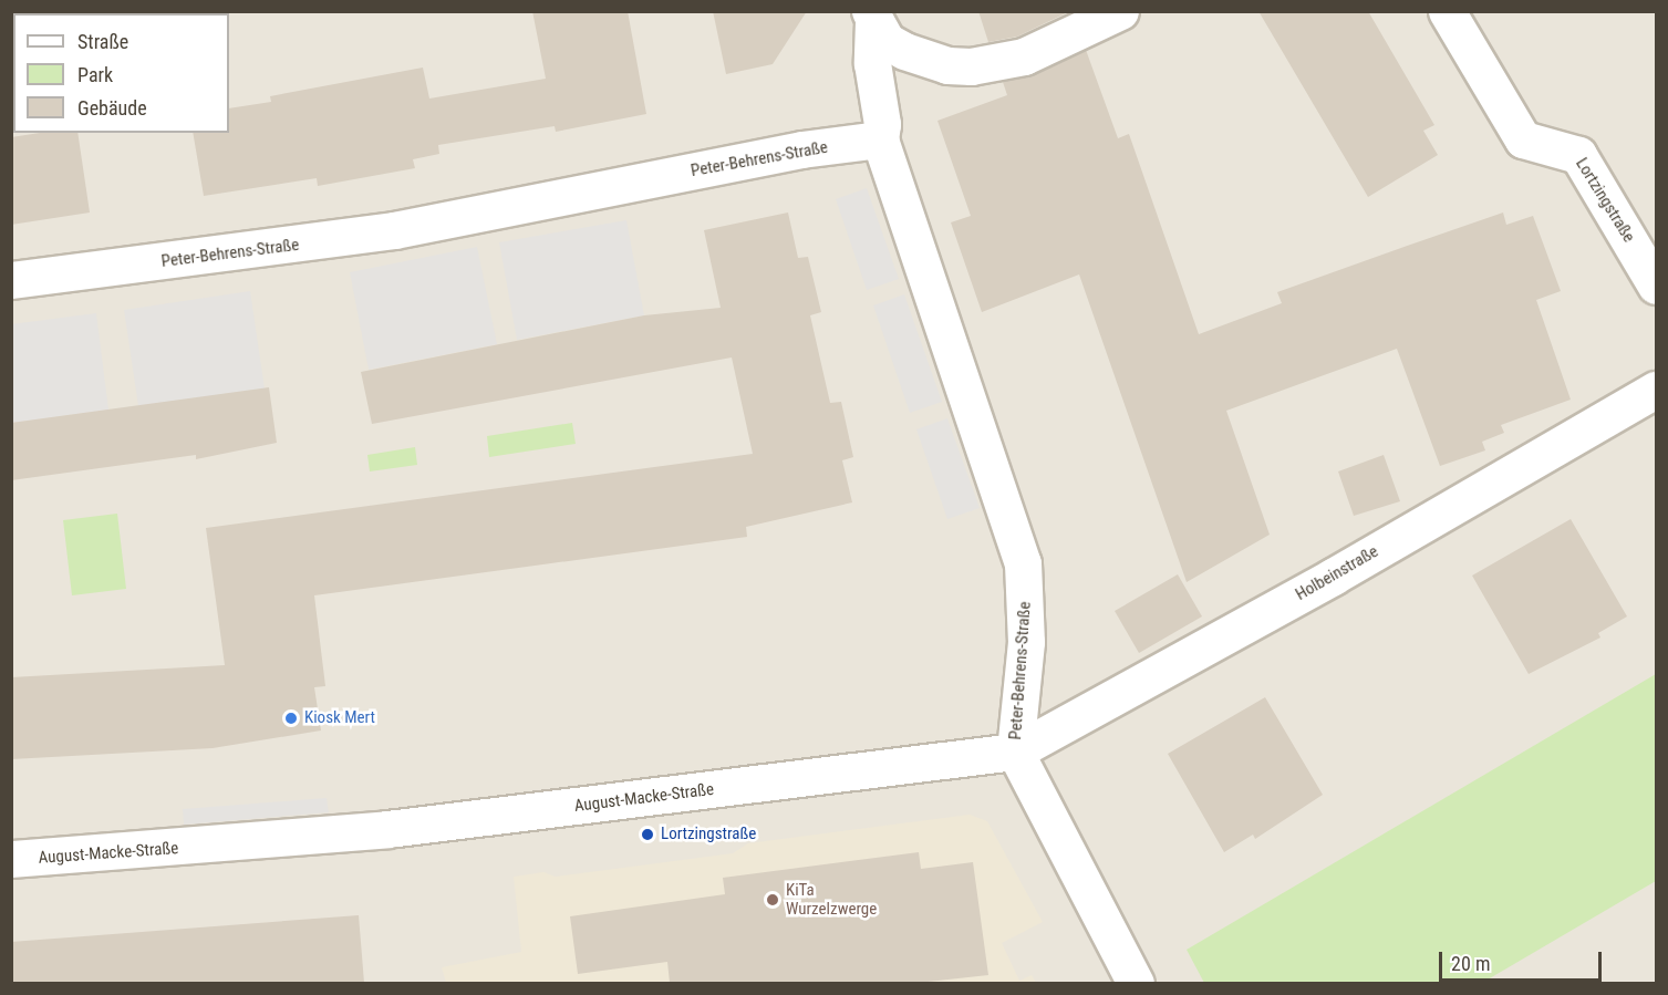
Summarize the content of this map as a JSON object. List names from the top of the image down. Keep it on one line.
{"streets":{"street":["Peter-Behrens-Straße","Lortzingstraße","Holbeinstraße","August-Macke-Straße"]},"crossings":[["Peter-Behrens-Straße","Holbeinstraße"],["Peter-Behrens-Straße","August-Macke-Straße"],["Holbeinstraße","August-Macke-Straße"]],"places":["Kiosk Mert","Lortzingstraße","KiTa Wurzelzwerge"],"legend":["Straße","Park","Gebäude"],"scale_bar":"20 m"}
